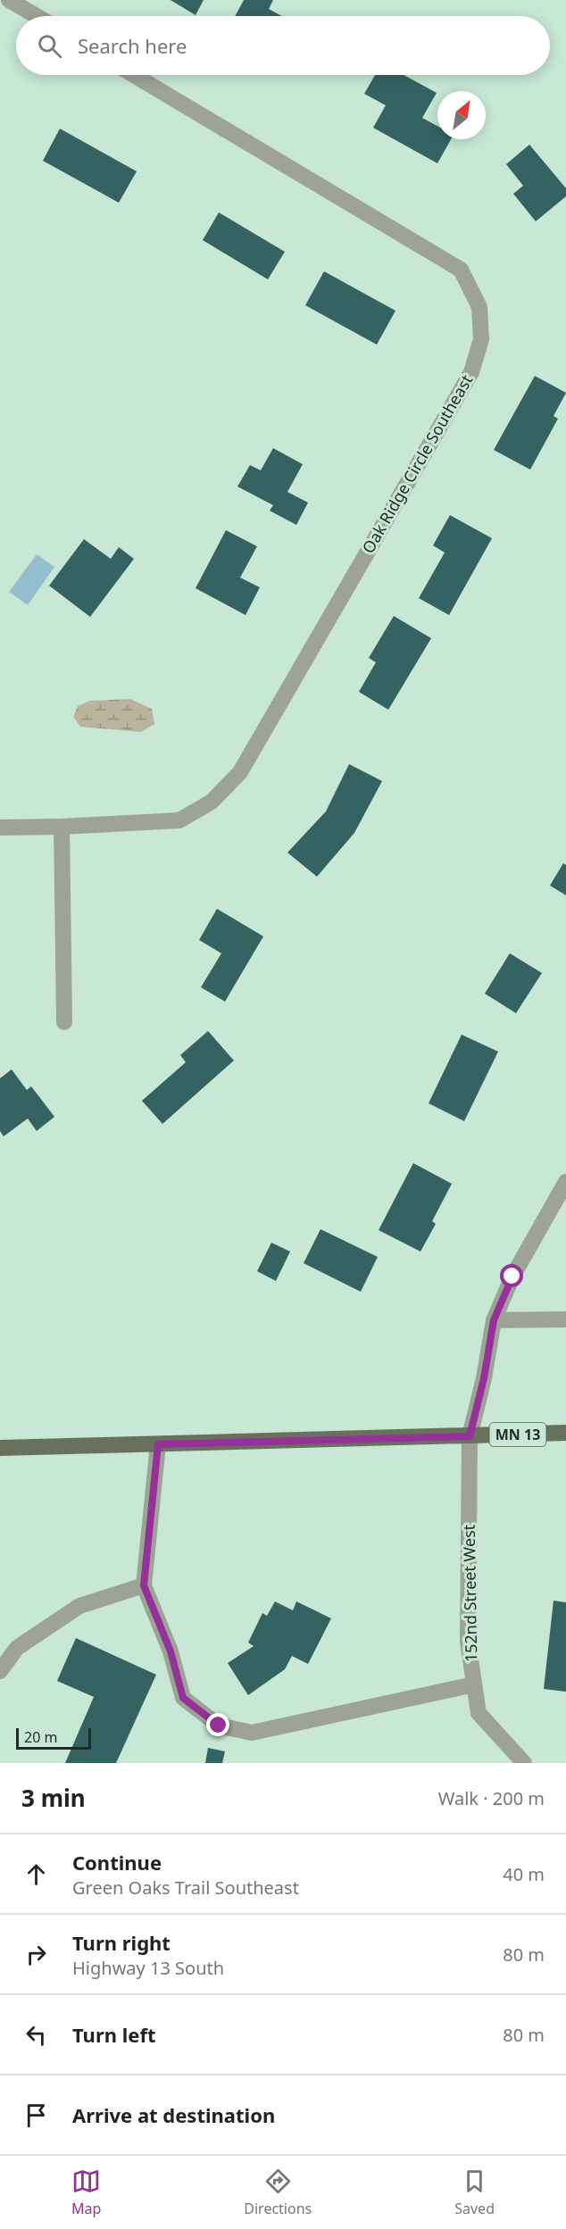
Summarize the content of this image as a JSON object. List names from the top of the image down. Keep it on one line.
{"streets":{"main road":["MN 13"],"street":["Oak Ridge Circle Southeast","152nd Street West"]},"crossings":[["MN 13","152nd Street West"]],"scale_bar":"20 m","north":"top right","page":{"search":"Search here","scale":"20 m","heading":["3 min","Walk · 200 m"],"list":[["Continue","Green Oaks Trail Southeast","40 m"],["Turn right","Highway 13 South","80 m"],["Turn left","80 m"],"Arrive at destination"],"nav":["Map","Directions","Saved"]}}
